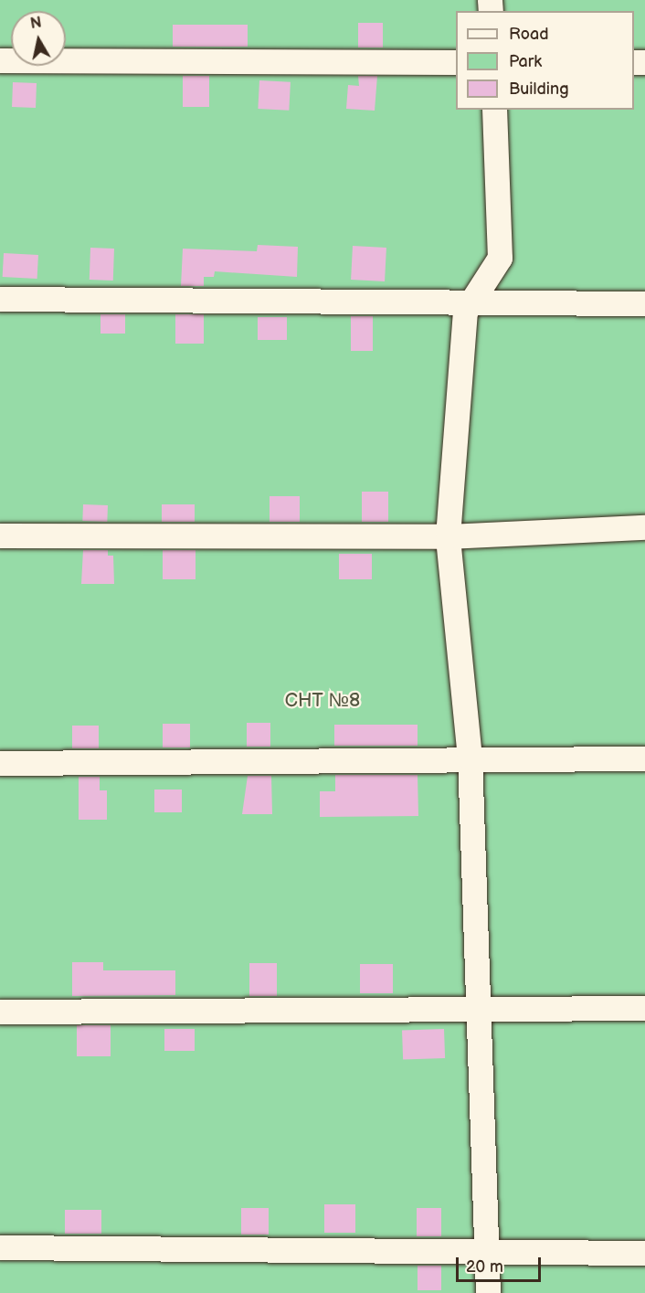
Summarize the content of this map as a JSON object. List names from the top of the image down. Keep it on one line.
{"parks":["СНТ №8"],"legend":["Road","Park","Building"],"scale_bar":"20 m","north":"top"}
